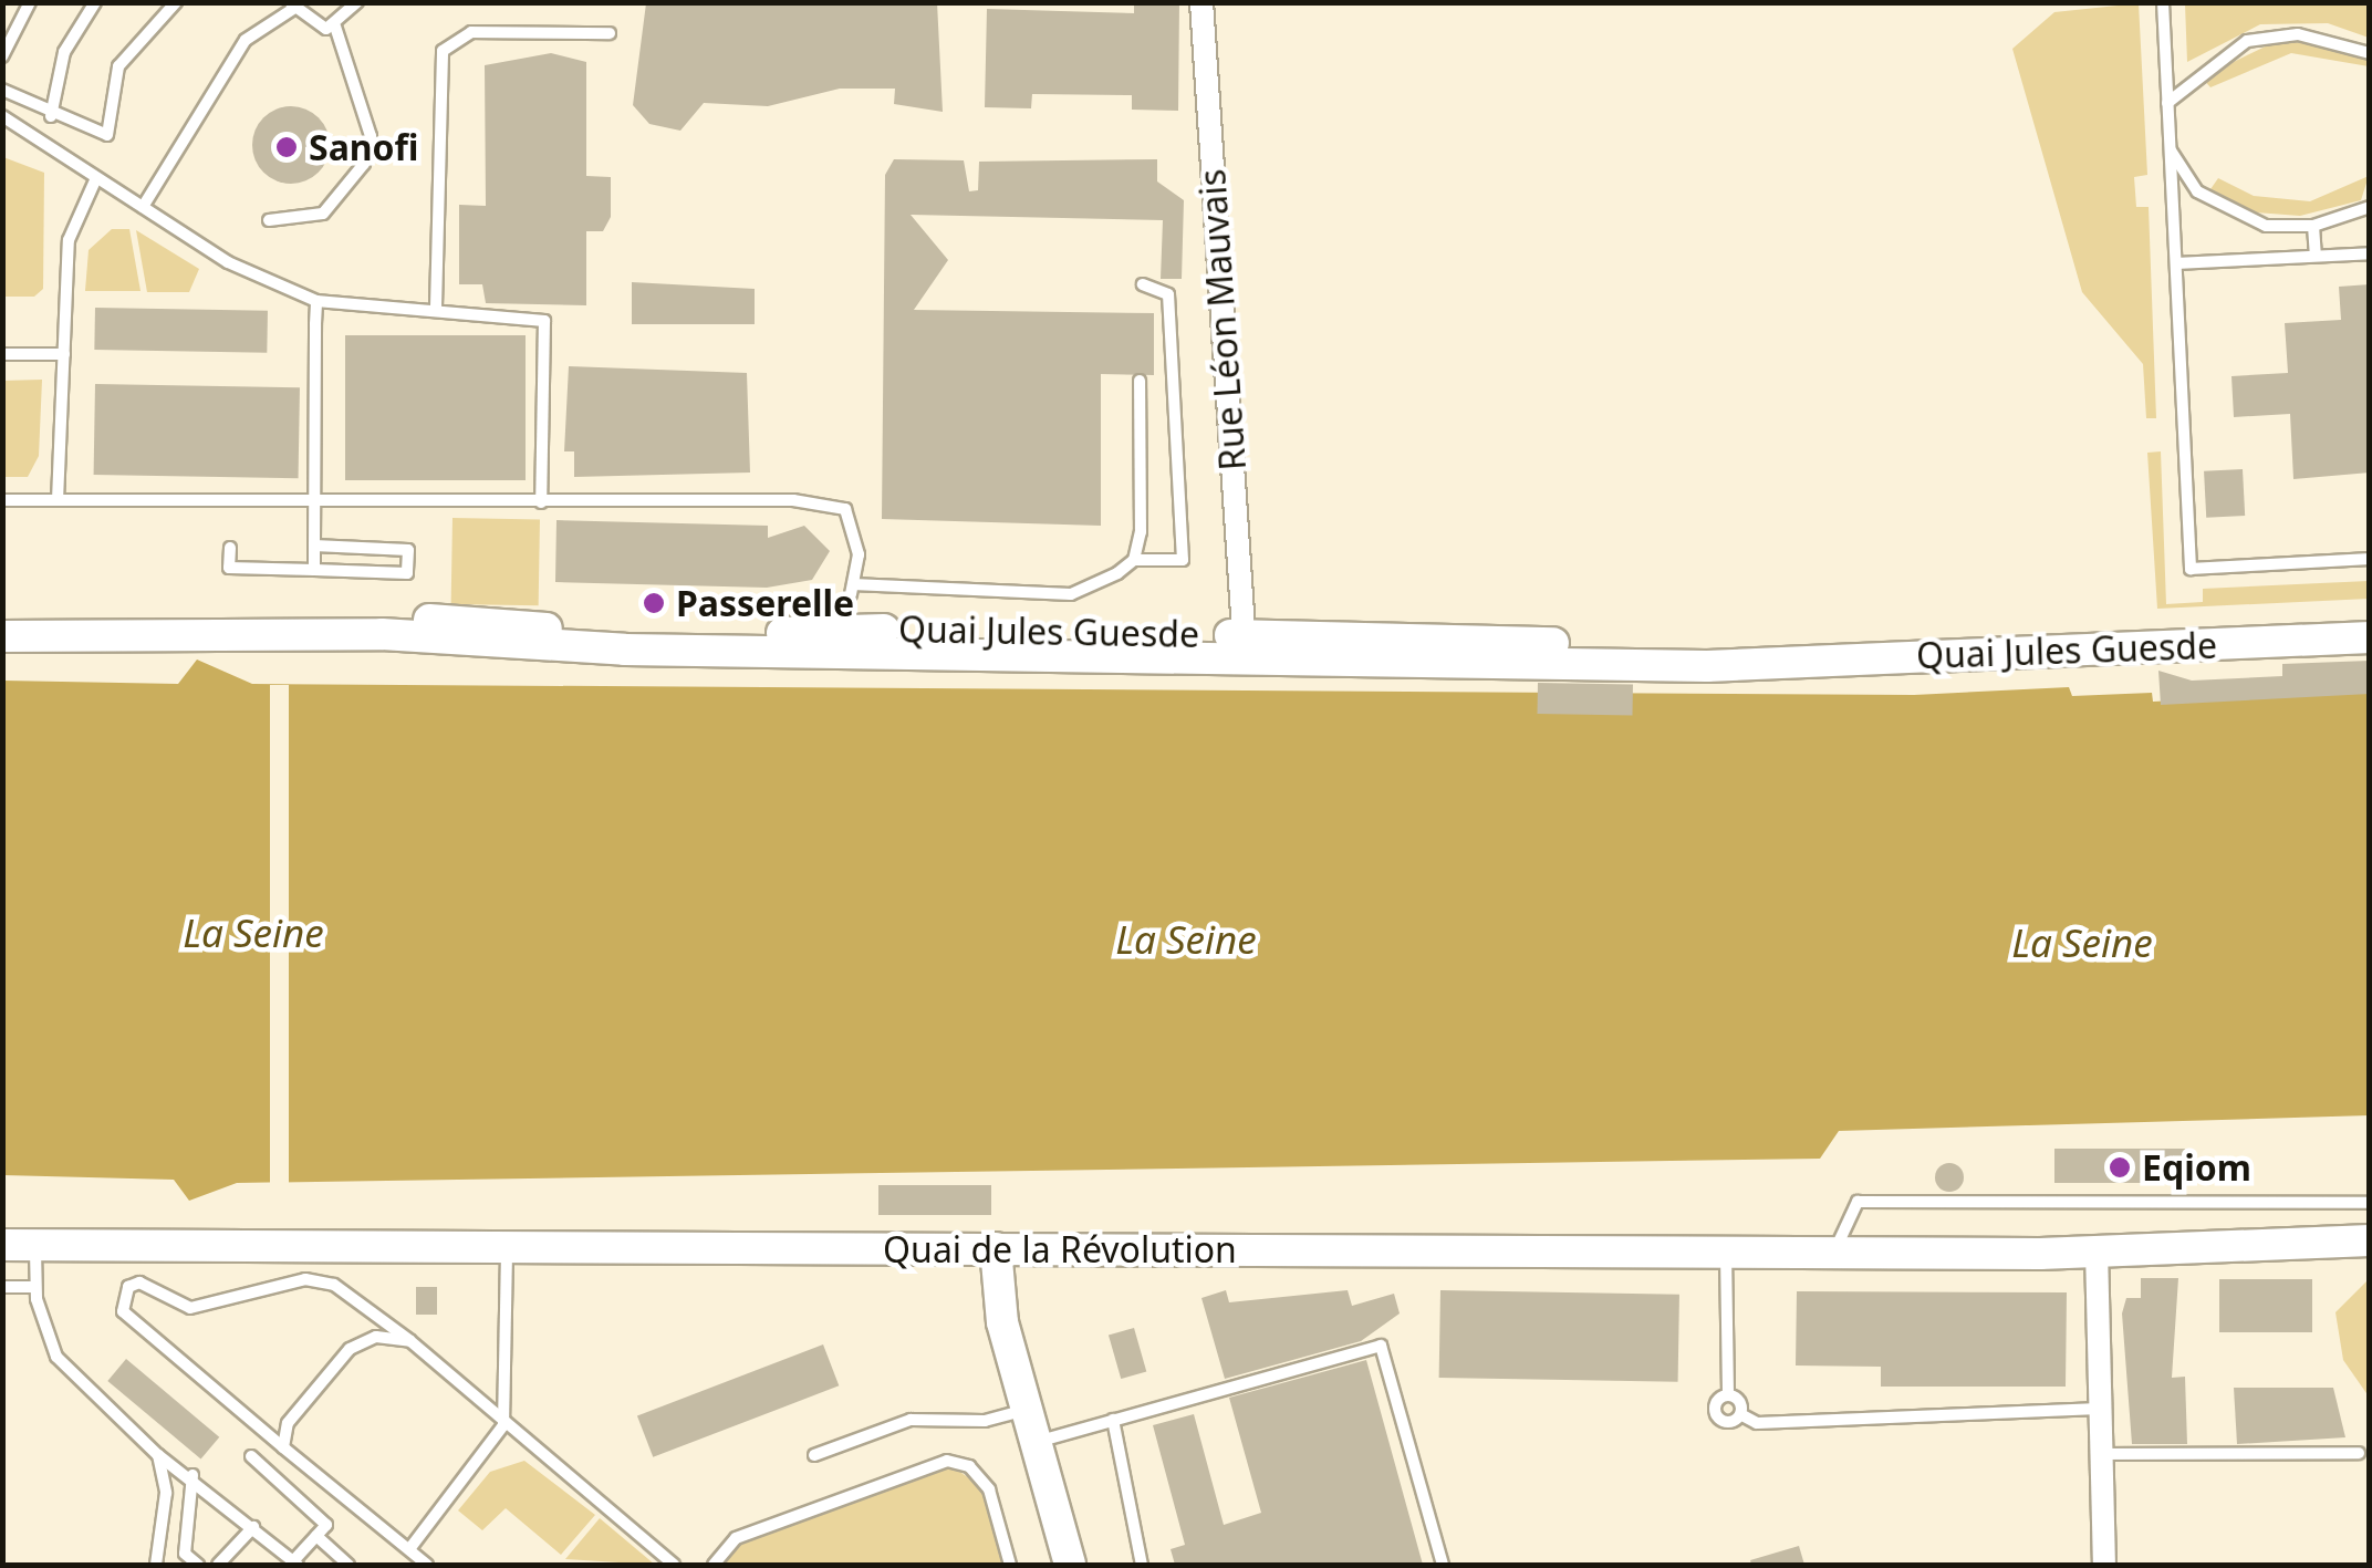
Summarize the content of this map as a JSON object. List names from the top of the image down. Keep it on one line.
{"streets":{"main road":["Quai Jules Guesde","Quai de la Révolution"],"street":["Rue Léon Mauvais"]},"crossings":[["Rue Léon Mauvais","Quai Jules Guesde"]],"water":["La Seine"],"places":["Sanofi","Passerelle","Eqiom"]}
